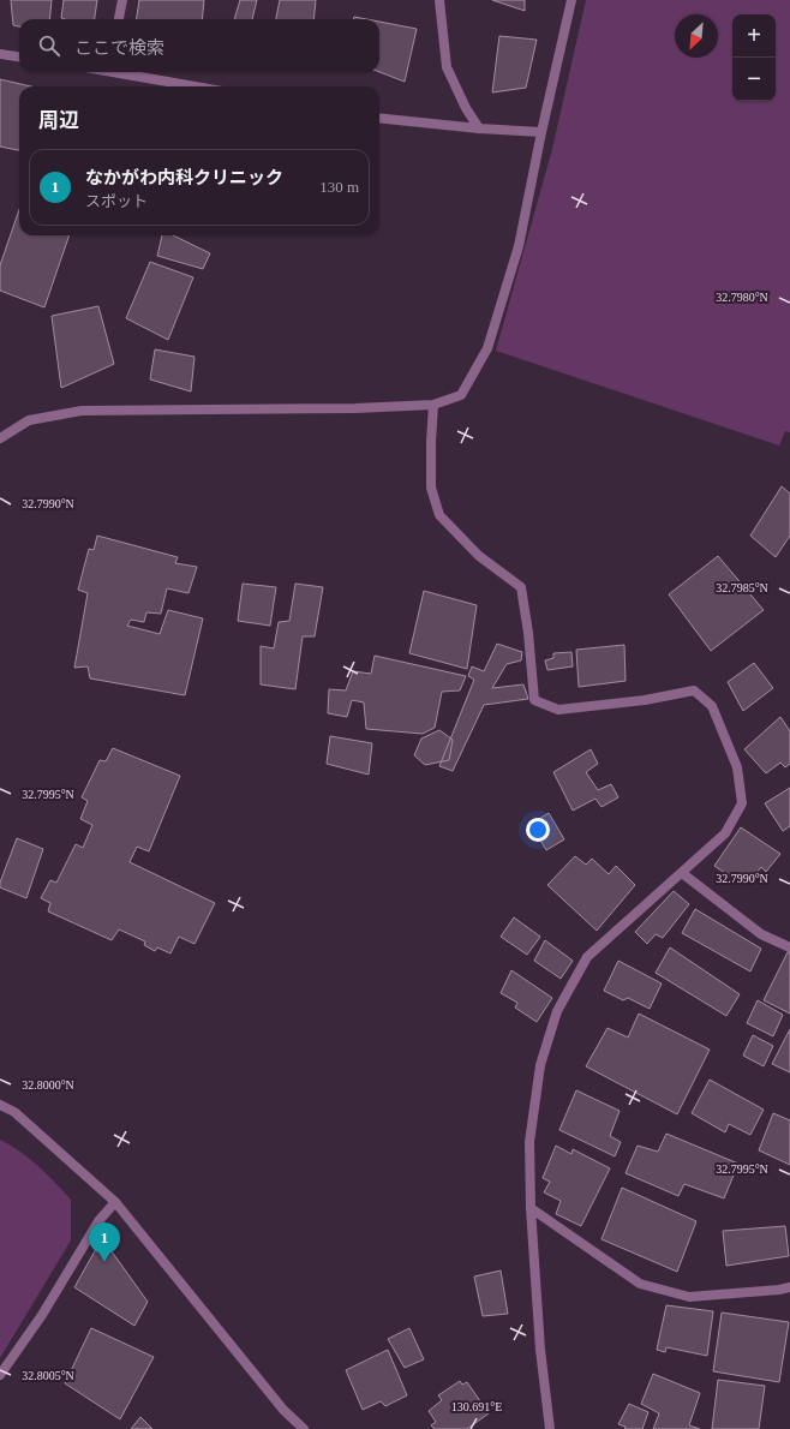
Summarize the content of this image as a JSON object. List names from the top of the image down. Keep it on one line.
{"north":"bottom left","page":{"map_buttons":["+","−"],"search":"ここで検索","heading":"周辺","list":[{"mark":"1","name":"なかがわ内科クリニック","note":"スポット","value":"130 m"}],"pins":"1"},"coordinates":["32.7980°N","32.7990°N","32.7985°N","32.7995°N","32.8000°N","32.8005°N","130.691°E"]}
